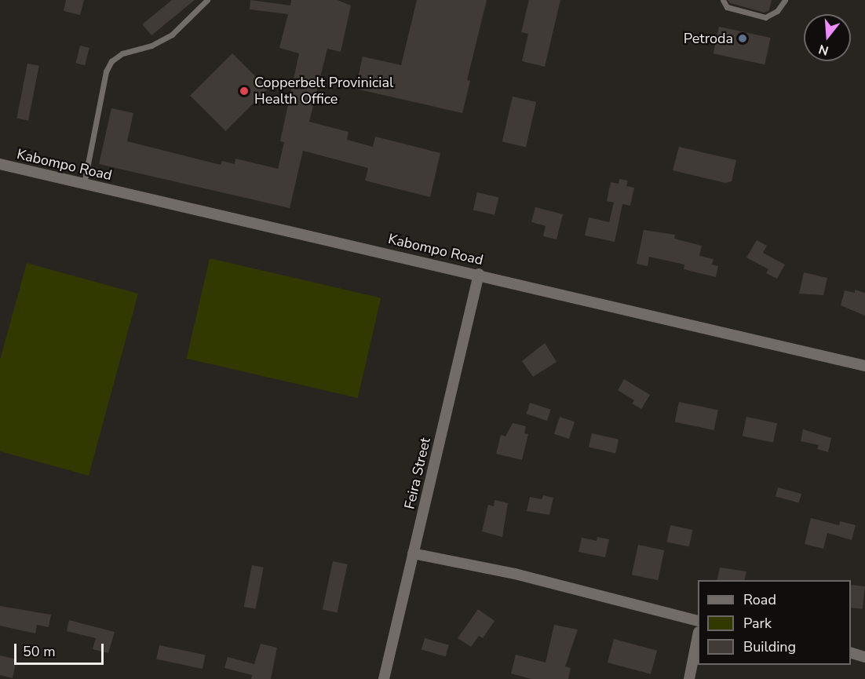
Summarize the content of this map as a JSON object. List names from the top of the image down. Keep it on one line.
{"streets":{"street":["Kabompo Road","Feira Street"]},"crossings":[["Kabompo Road","Feira Street"]],"places":["Petroda","Copperbelt Provinicial Health Office"],"legend":["Road","Park","Building"],"scale_bar":"50 m","north":"bottom"}
